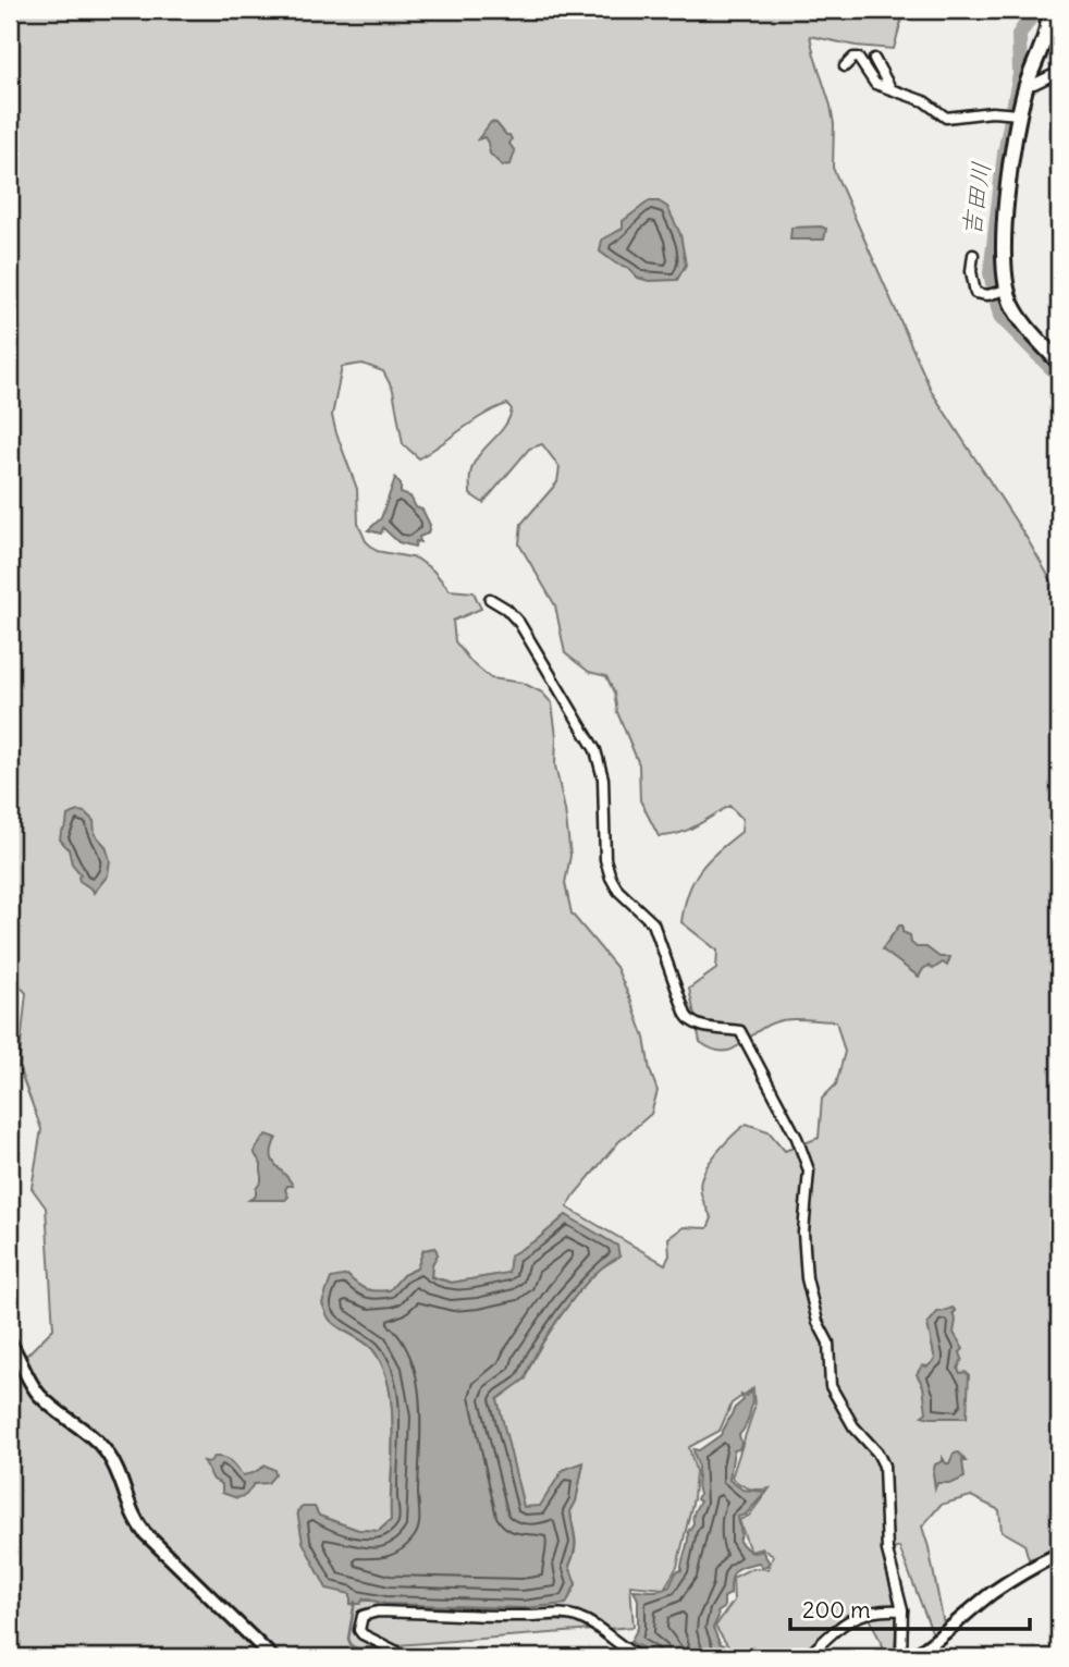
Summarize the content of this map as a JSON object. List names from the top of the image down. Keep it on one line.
{"water":["吉田川"],"scale_bar":"200 m"}
